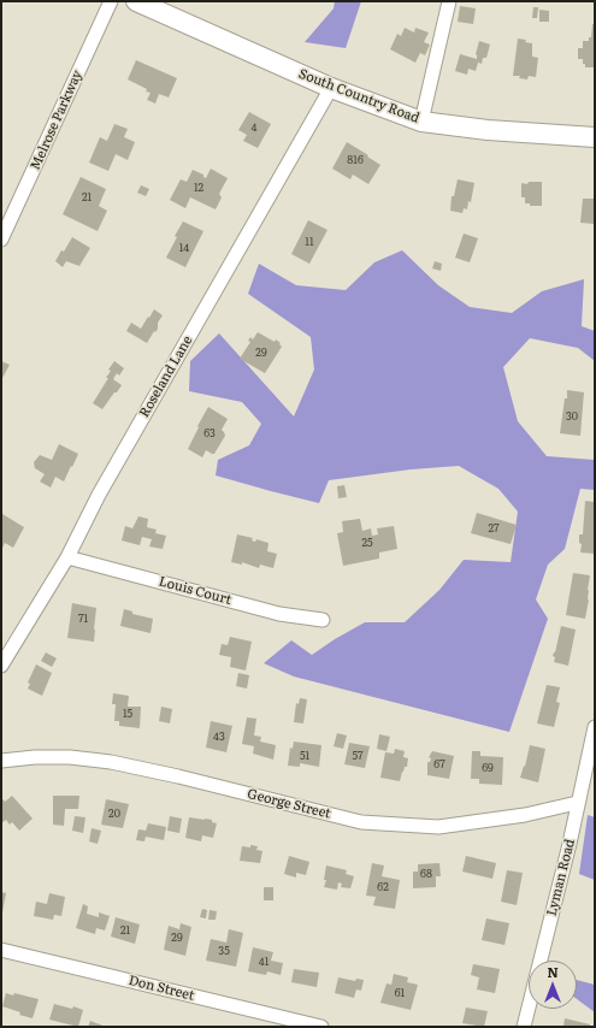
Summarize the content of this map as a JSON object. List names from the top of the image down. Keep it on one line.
{"streets":{"main road":["South Country Road"],"street":["Melrose Parkway","Roseland Lane","Louis Court","George Street","Lyman Road","Don Street"]},"crossings":[["South Country Road","Roseland Lane"],["Roseland Lane","Louis Court"],["George Street","Lyman Road"]],"house_numbers":["4","816","12","21","11","14","29","30","63","27","25","71","15","43","51","57","67","69","20","68","62","21","29","35","41","61"],"north":"top"}
